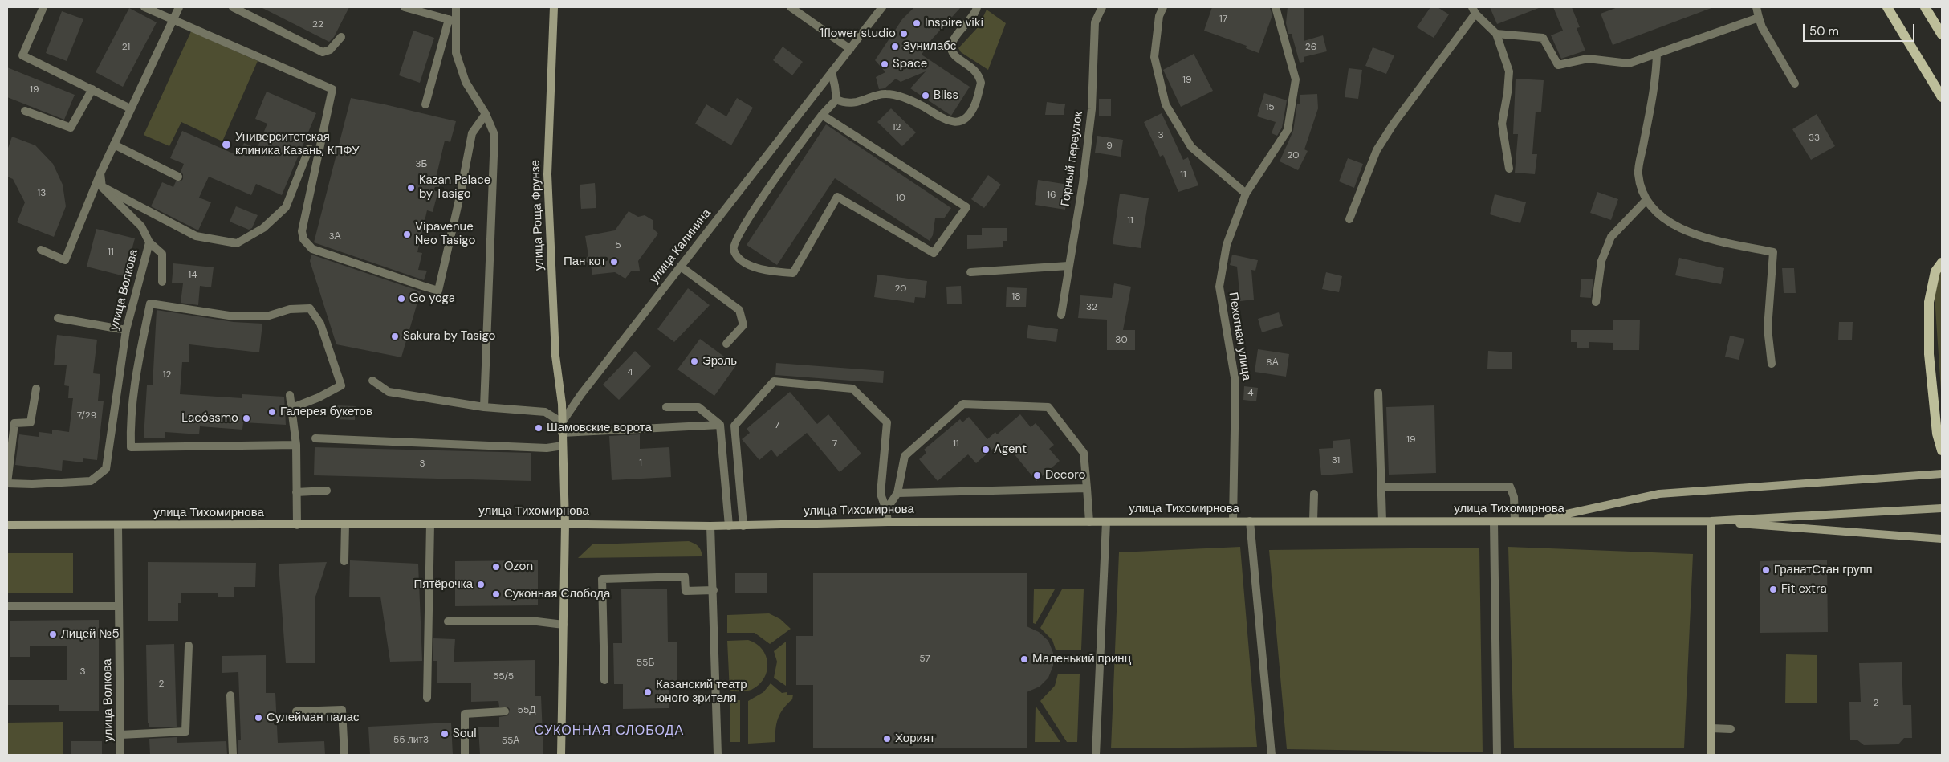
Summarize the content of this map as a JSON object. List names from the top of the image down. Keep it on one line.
{"streets":{"main road":["улица Роща Фрунзе","улица Тихомирнова"],"street":["Горный переулок","улица Калинина","улица Волкова","Пехотная улица"]},"crossings":[["улица Роща Фрунзе","улица Калинина"],["улица Волкова","улица Тихомирнова"],["Пехотная улица","улица Тихомирнова"]],"districts":["СУКОННАЯ СЛОБОДА"],"places":["Inspire viki","1flower studio","Зунилабс","Space","Bliss","Университетская клиника Казань, КПФУ","Kazan Palace by Tasigo","Vipavenue Neo Tasigo","Пан кот","Go yoga","Sakura by Tasigo","Эрэль","Галерея букетов","Lacóssmo","Шамовские ворота","Agent","Decoro","Ozon","ГранатСтан групп","Пятёрочка","Fit extra","Суконная Слобода","Лицей №5","Маленький принц","Казанский театр юного зрителя","Сулейман палас","Soul","Хорият"],"house_numbers":["17","22","21","26","19","19","15","12","3","33","9","20","3Б","11","13","16","10","11","3А","5","11","14","20","18","32","30","8А","4","12","4","7/29","7","19","7","11","31","1","3","57","55Б","3","55/5","2","2","55Д","55 лит3","55А"],"scale_bar":"50 m"}
